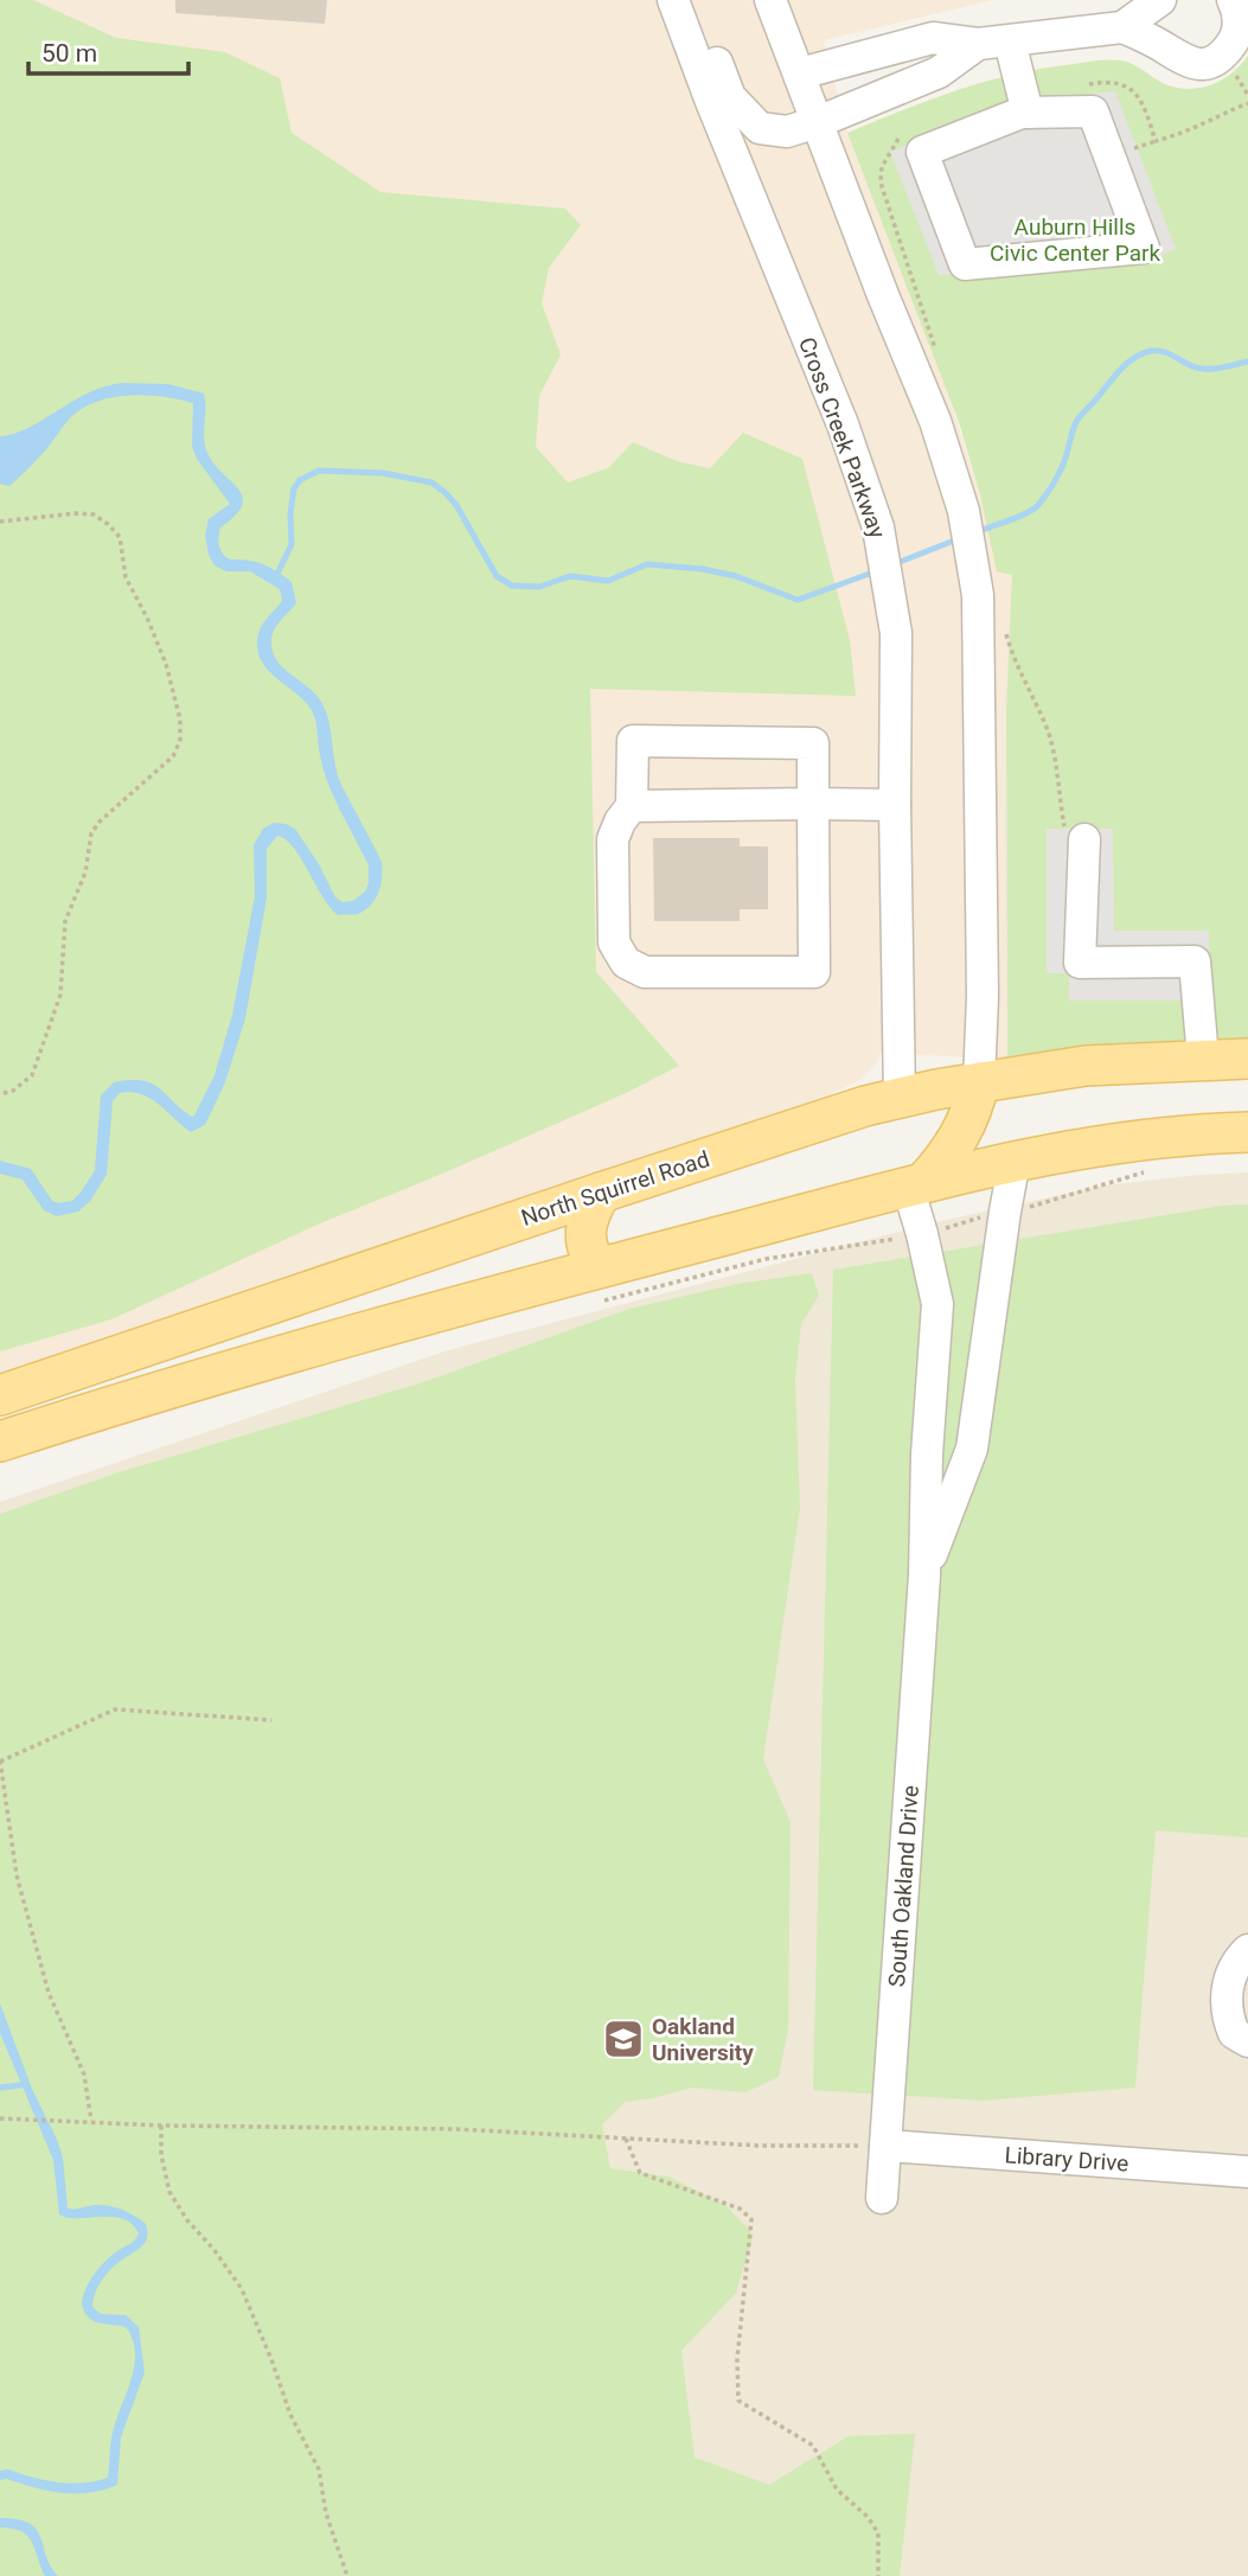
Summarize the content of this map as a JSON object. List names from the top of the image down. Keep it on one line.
{"streets":{"main road":["North Squirrel Road"],"street":["Cross Creek Parkway","South Oakland Drive","Library Drive"]},"crossings":[["Cross Creek Parkway","North Squirrel Road"],["South Oakland Drive","Library Drive"]],"parks":["Auburn Hills Civic Center Park"],"places":{"school or university":["Oakland University"]},"scale_bar":"50 m"}
